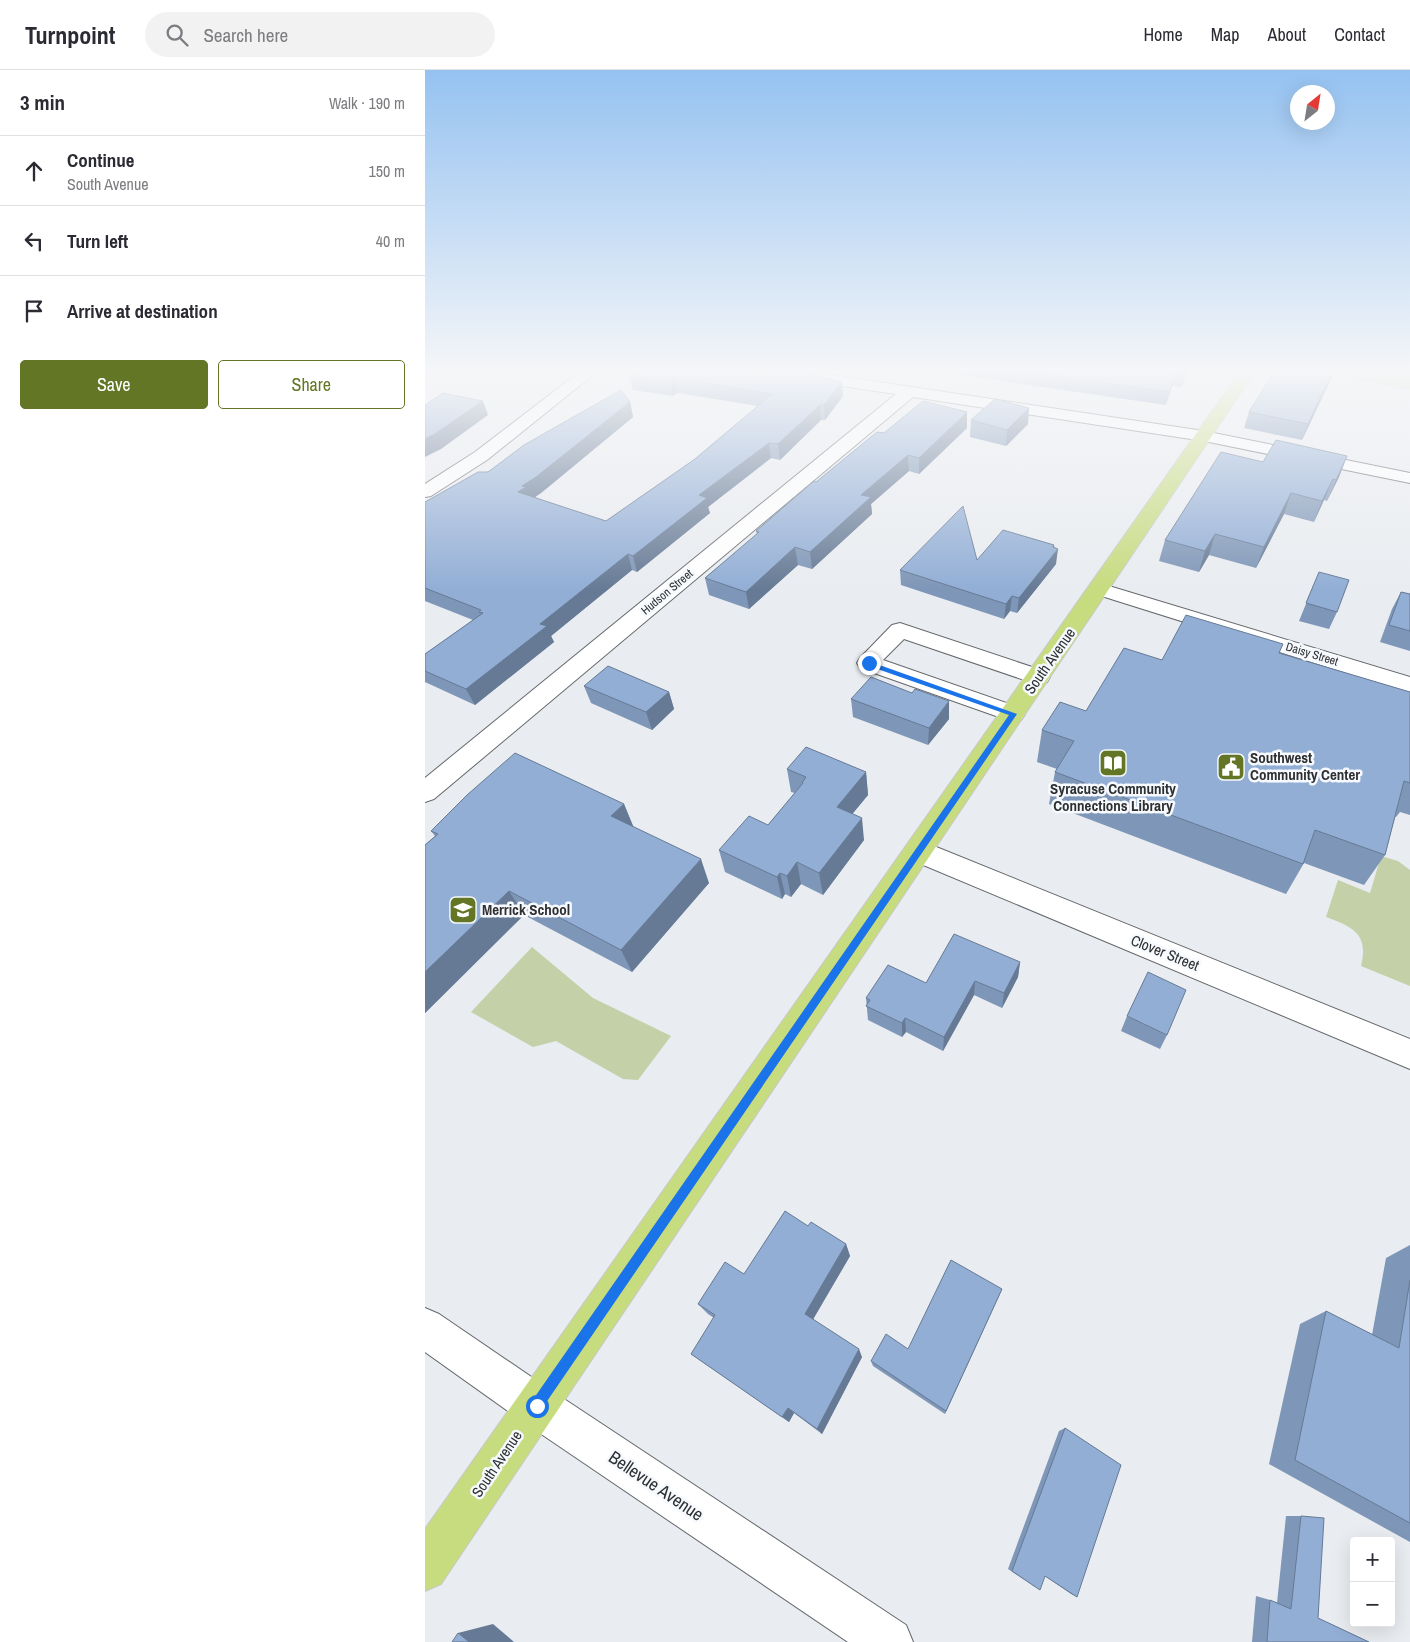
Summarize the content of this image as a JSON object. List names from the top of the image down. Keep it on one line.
{"streets":{"main road":["South Avenue"],"street":["Hudson Street","Daisy Street","Clover Street","Bellevue Avenue"]},"crossings":[["Daisy Street","South Avenue"],["South Avenue","Clover Street"],["South Avenue","Bellevue Avenue"]],"places":{"library":["Syracuse Community Connections Library"],"public building":["Southwest Community Center"],"school or university":["Merrick School"]},"north":"top right","page":{"header":"Turnpoint","search":"Search here","nav":["Home","Map","About","Contact"],"heading":["3 min","Walk · 190 m"],"list":[["Continue","South Avenue","150 m"],["Turn left","40 m"],"Arrive at destination"],"buttons":["Save","Share"],"map_buttons":["+","−"]}}
